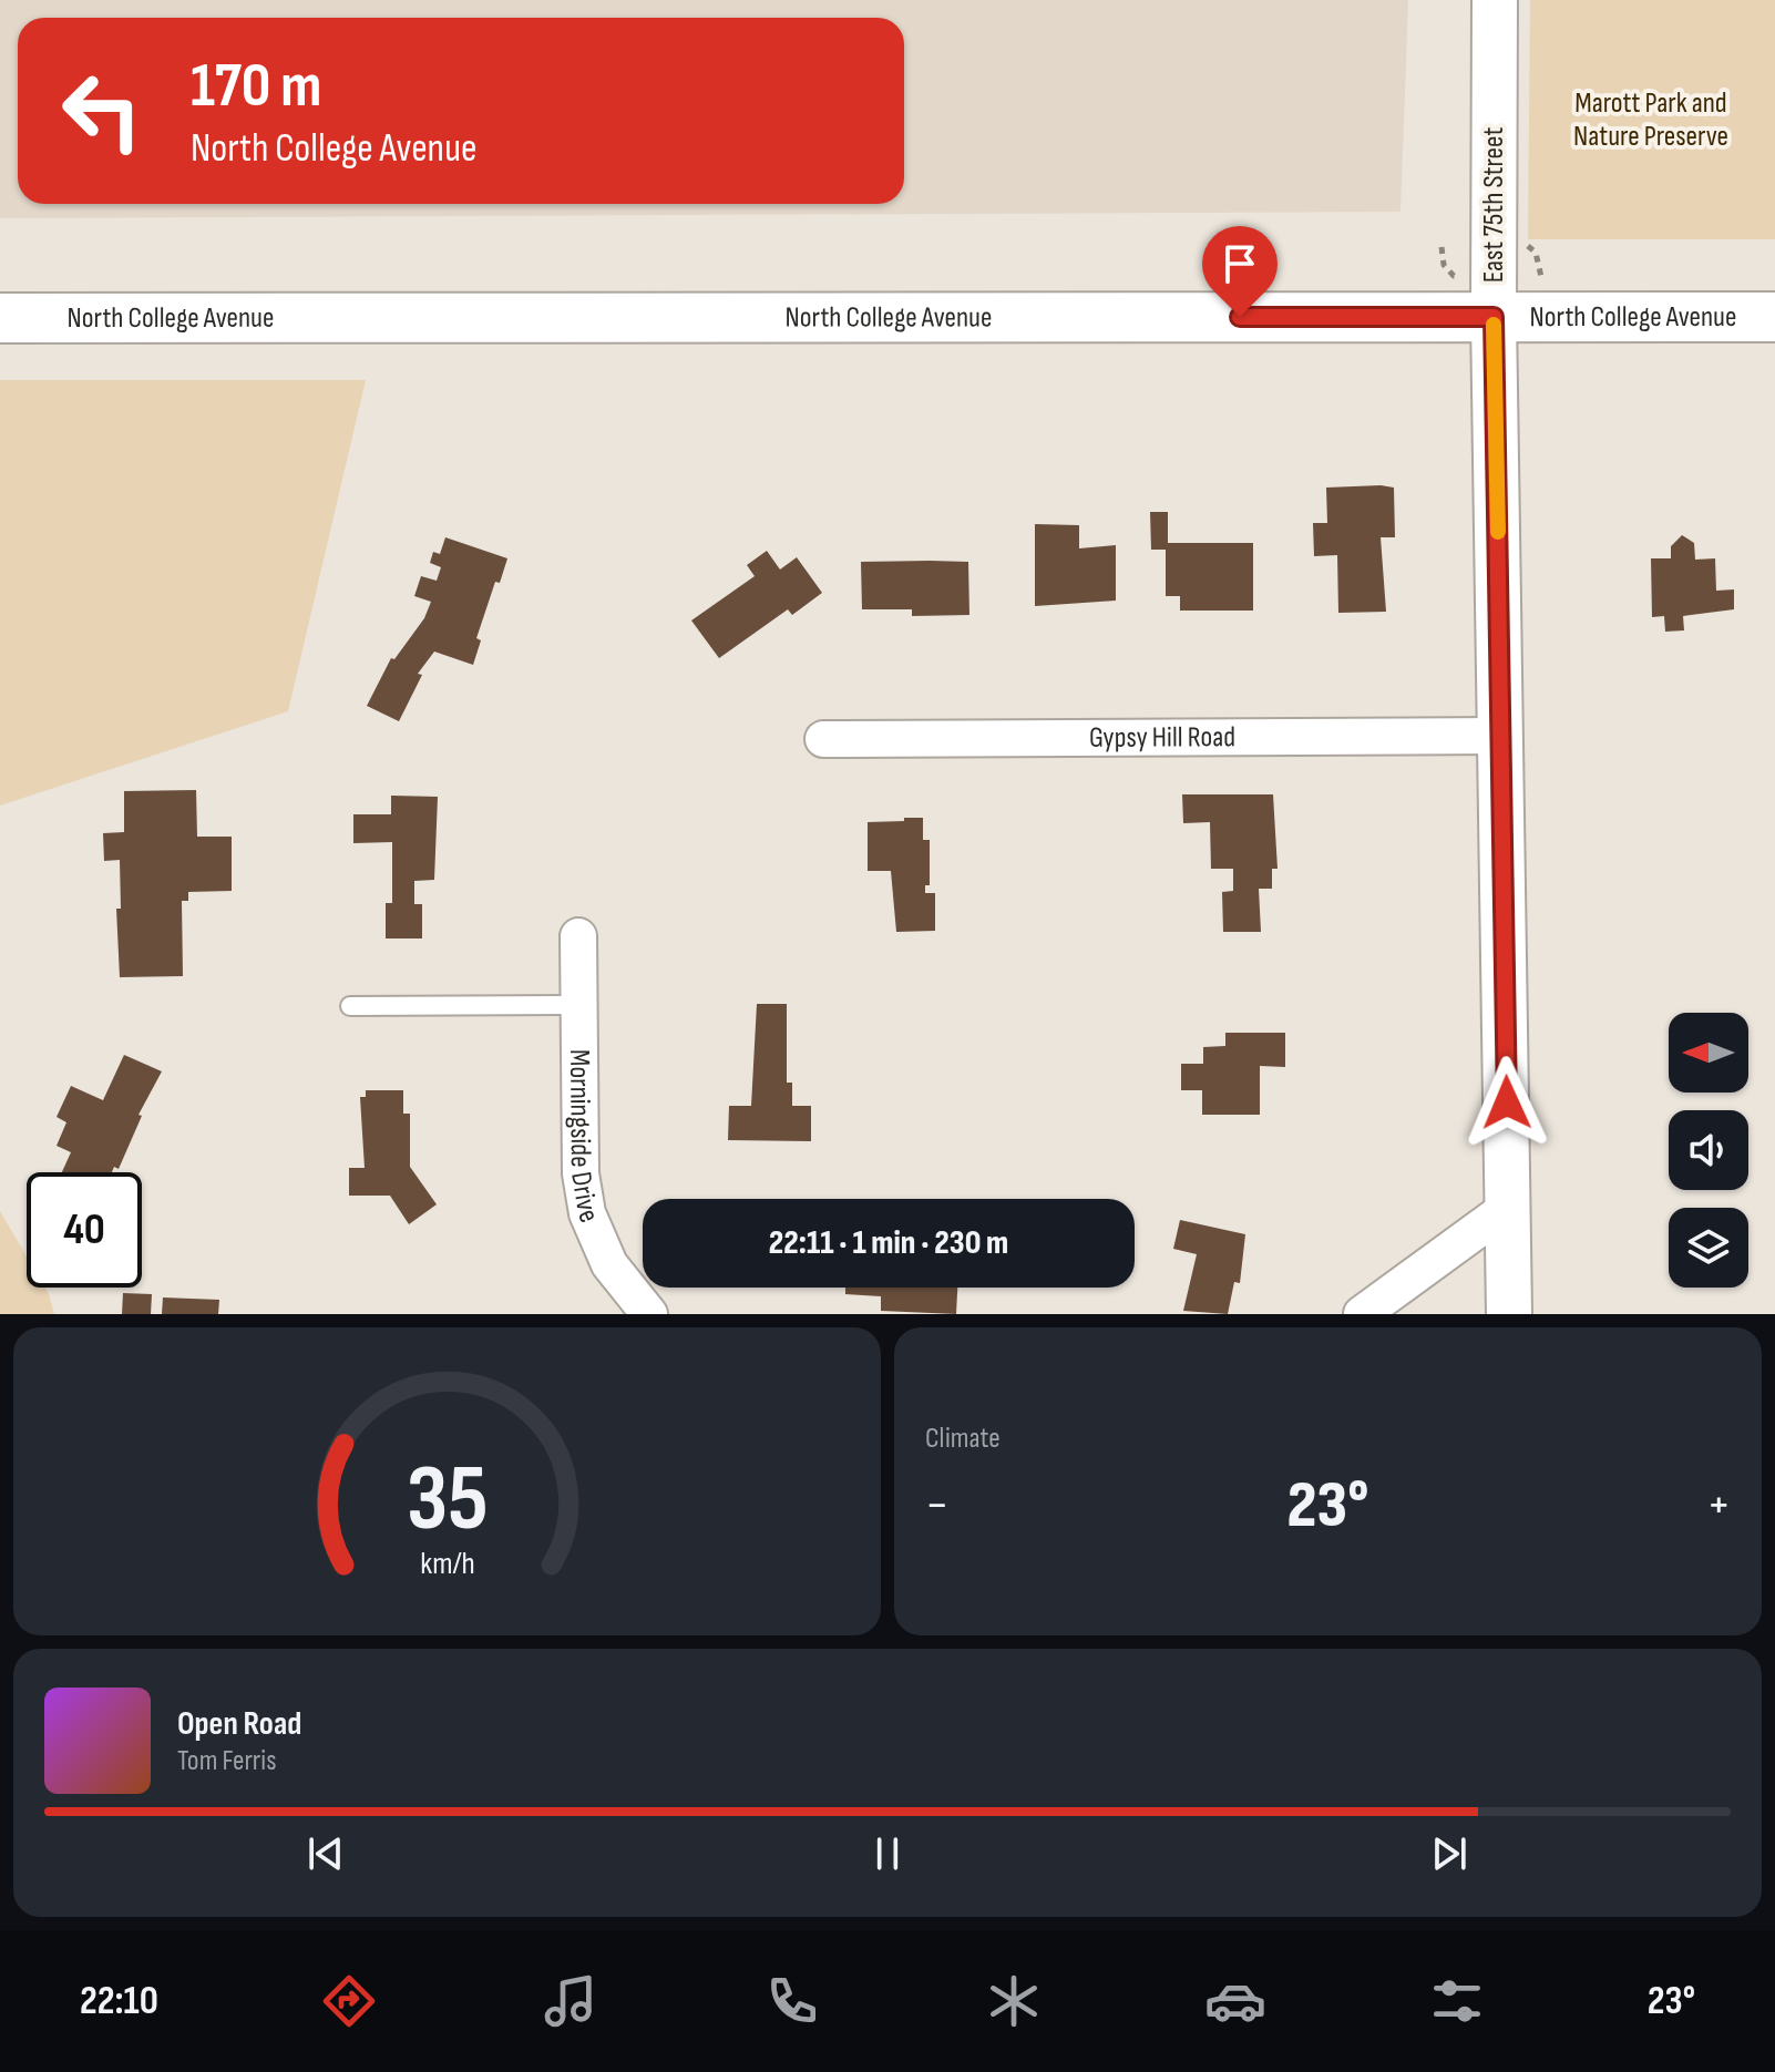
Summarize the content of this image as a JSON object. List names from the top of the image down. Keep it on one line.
{"streets":{"main road":["North College Avenue"],"street":["East 75th Street","Gypsy Hill Road","Morningside Drive"]},"crossings":[["East 75th Street","North College Avenue"],["East 75th Street","Gypsy Hill Road"]],"parks":["Marott Park and Nature Preserve"],"north":"left","page":{"turn":["170 m","North College Avenue"],"limit":"40","trip":"22:11 · 1 min · 230 m","tile":"Climate","heat":["−","23°","+"],"song":["Open Road","Tom Ferris"],"tabs":["22:10","23°"],"gauge":["35","km/h"]}}
